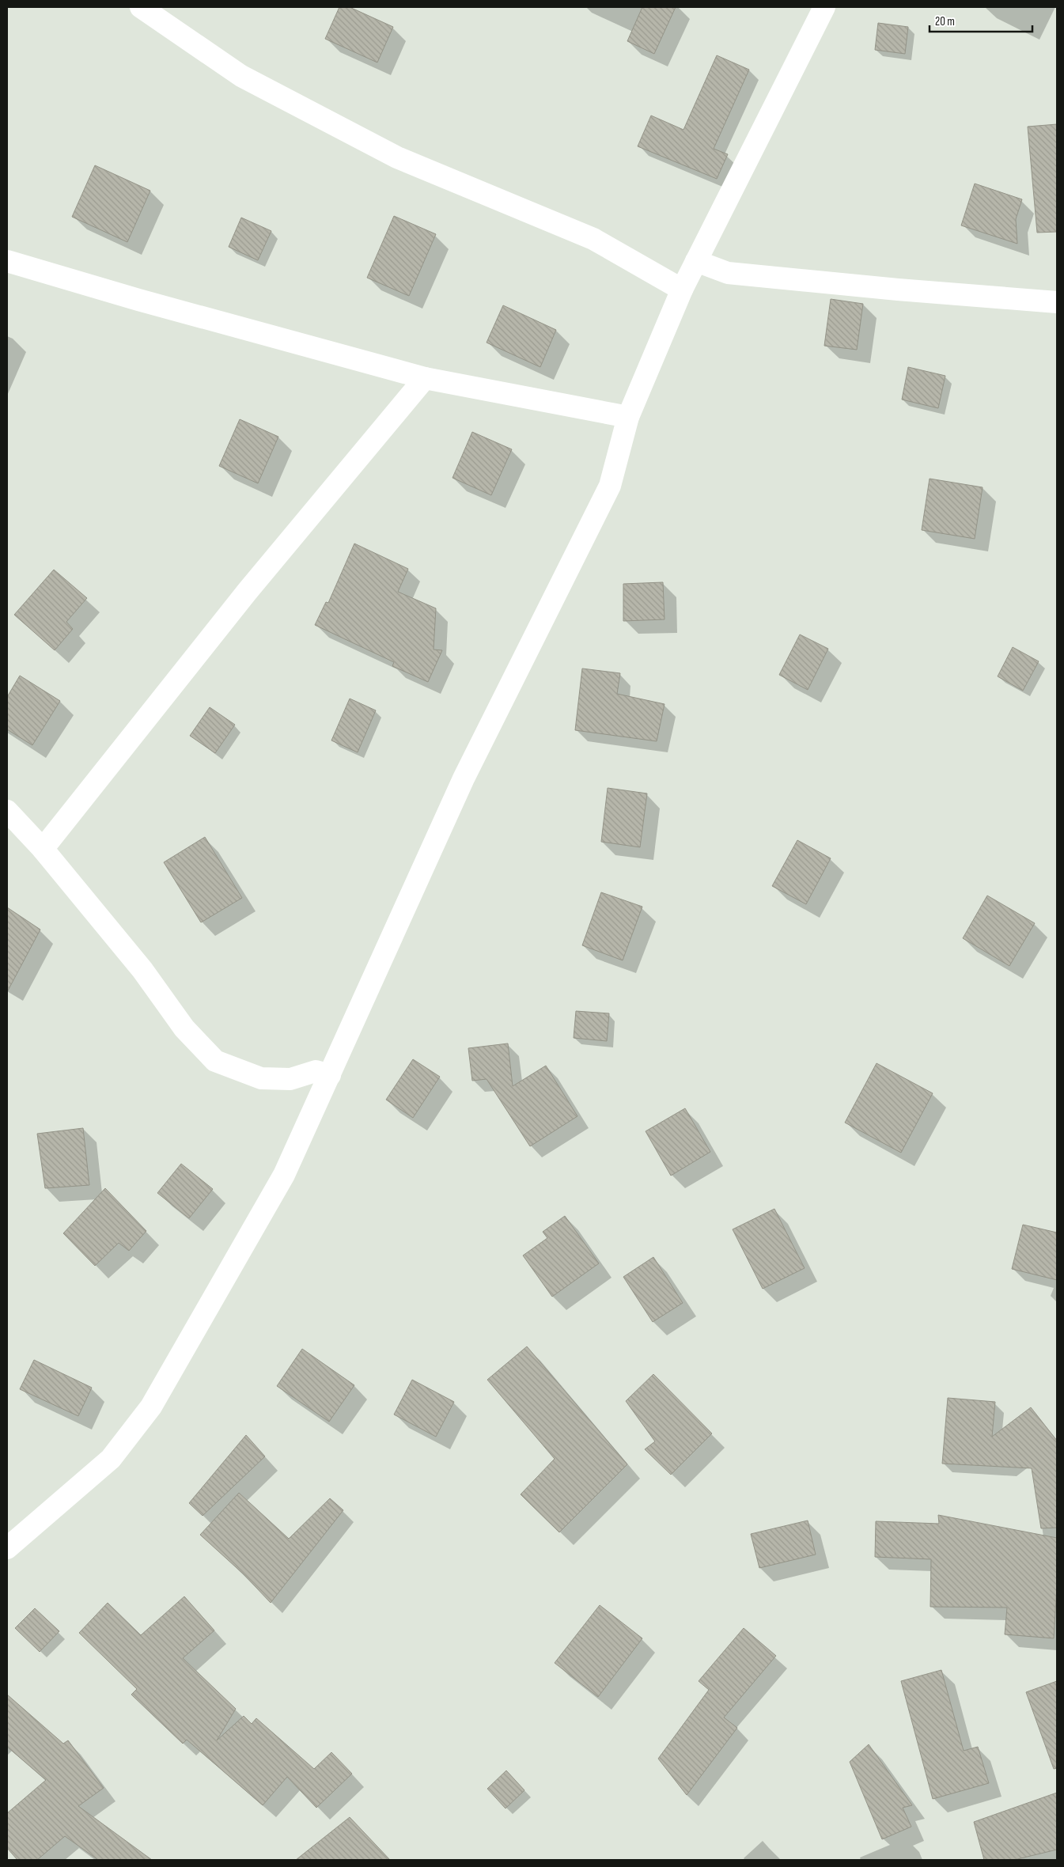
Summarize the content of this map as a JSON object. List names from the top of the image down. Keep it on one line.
{"scale_bar":"20 m"}
